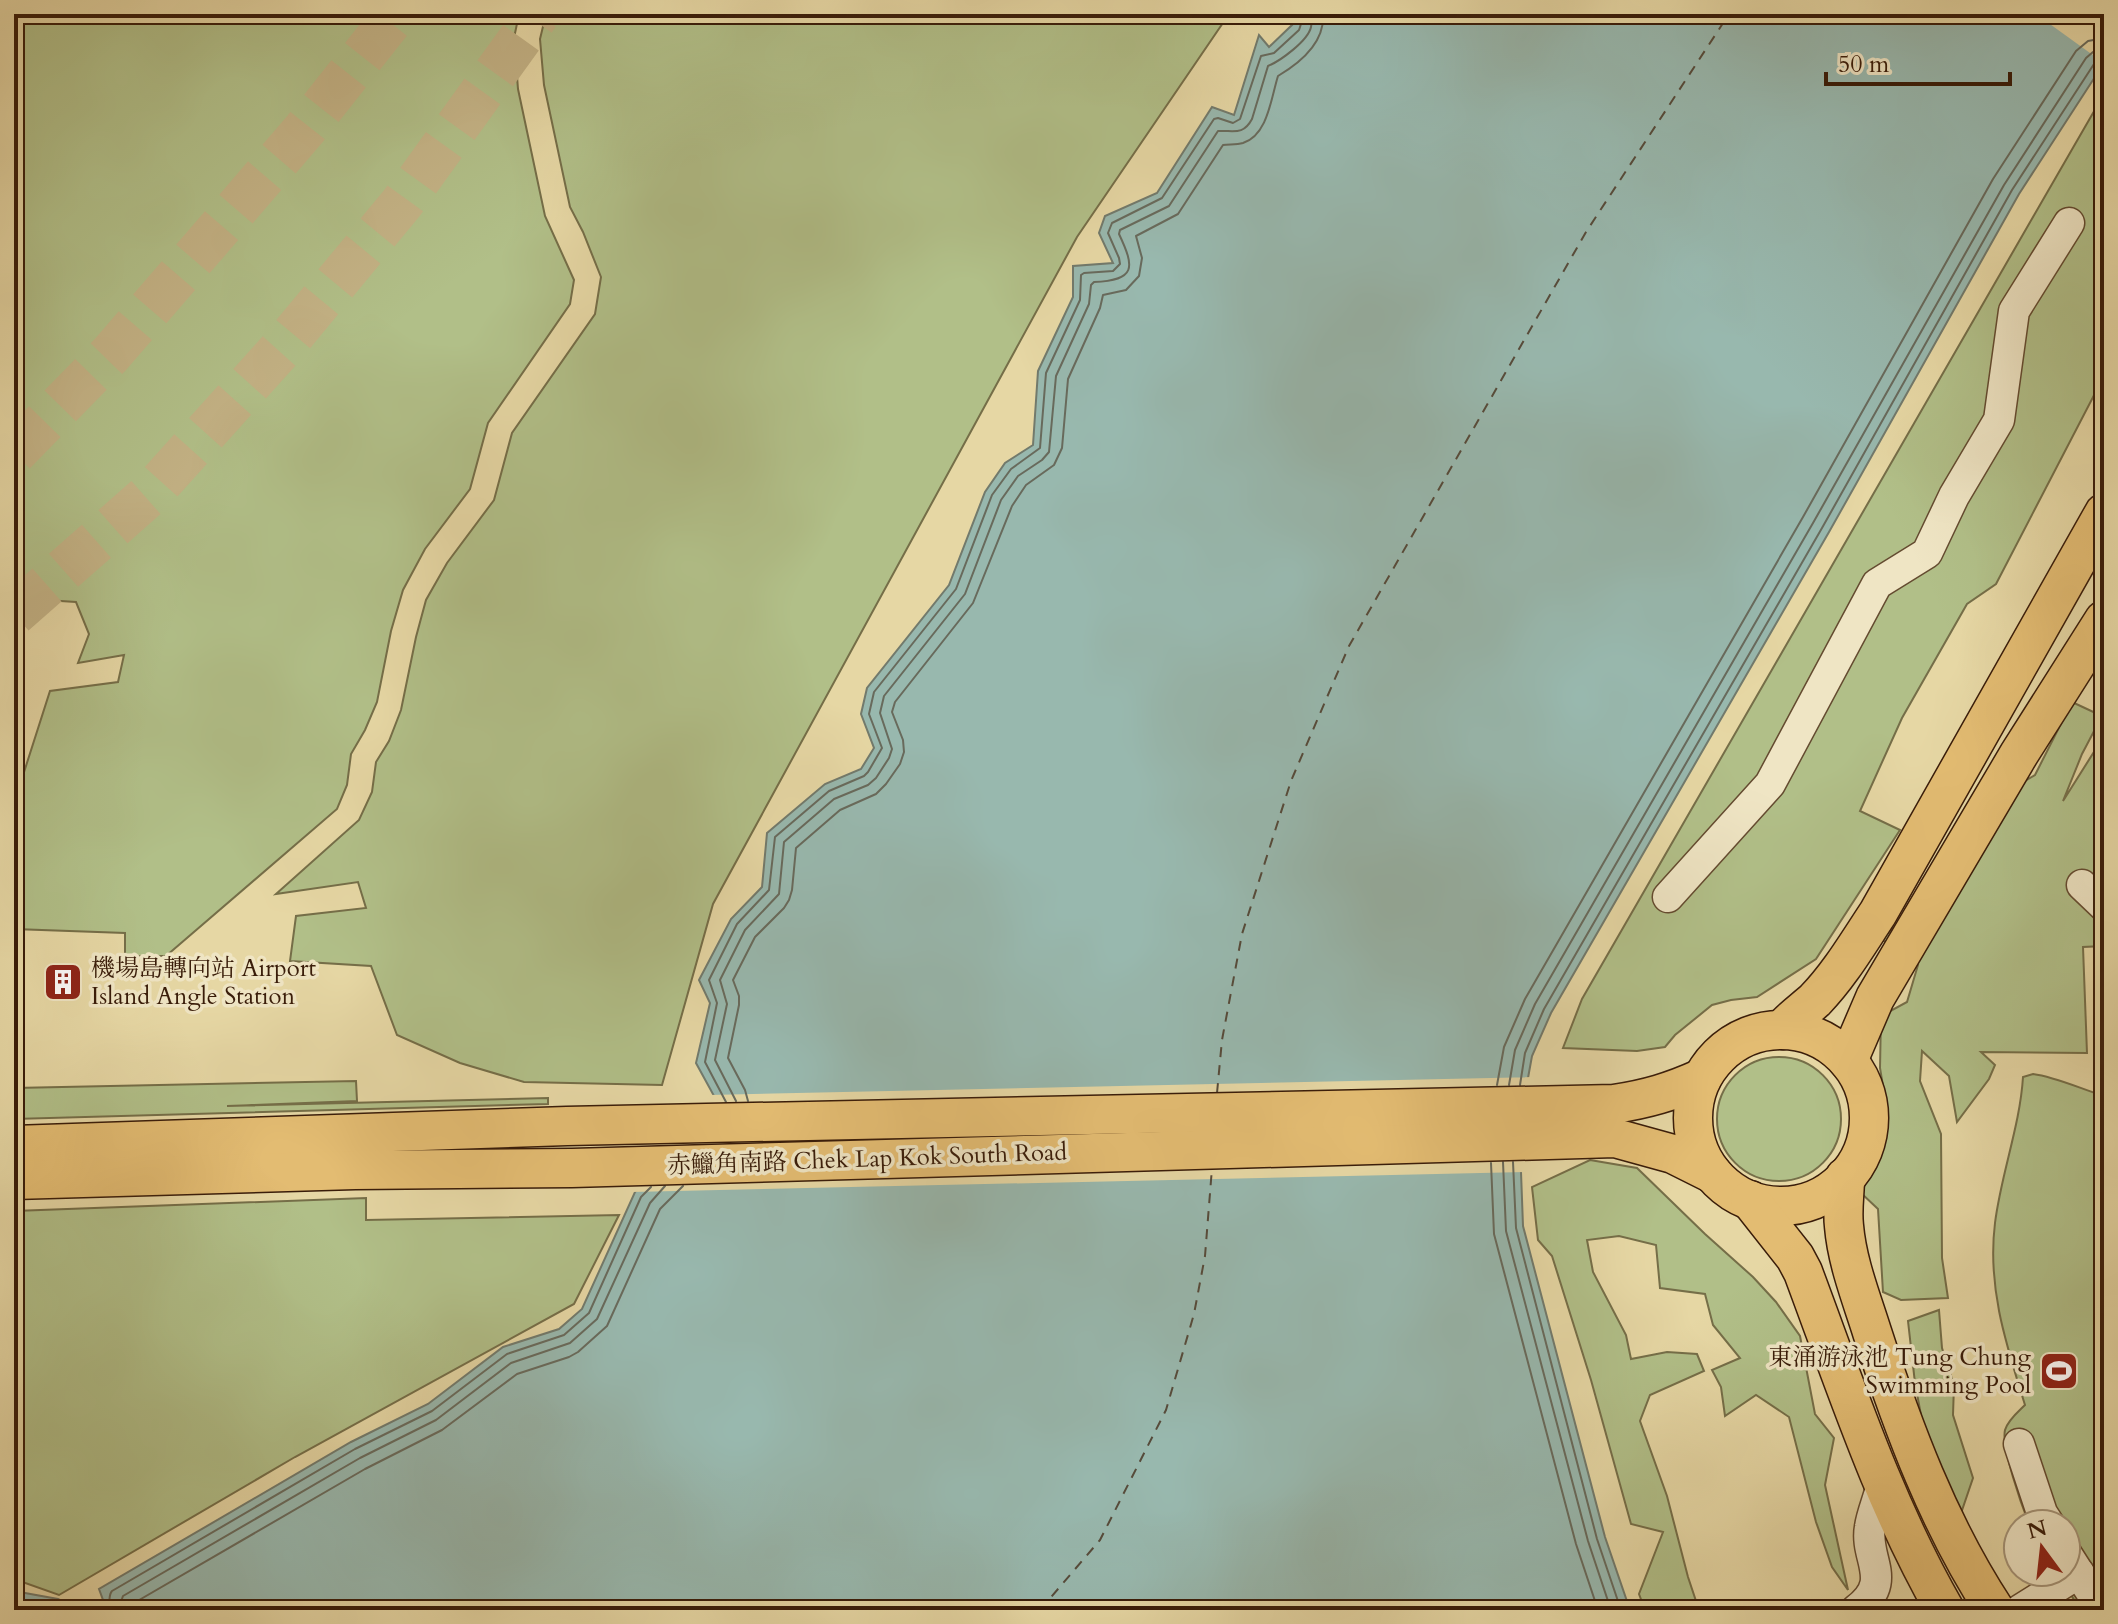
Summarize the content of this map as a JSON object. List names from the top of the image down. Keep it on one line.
{"streets":{"main road":["赤鱲角南路 Chek Lap Kok South Road"]},"places":{"building":["機場島轉向站 Airport Island Angle Station"],"sports":["東涌游泳池 Tung Chung Swimming Pool"]},"scale_bar":"50 m","north":"top"}
